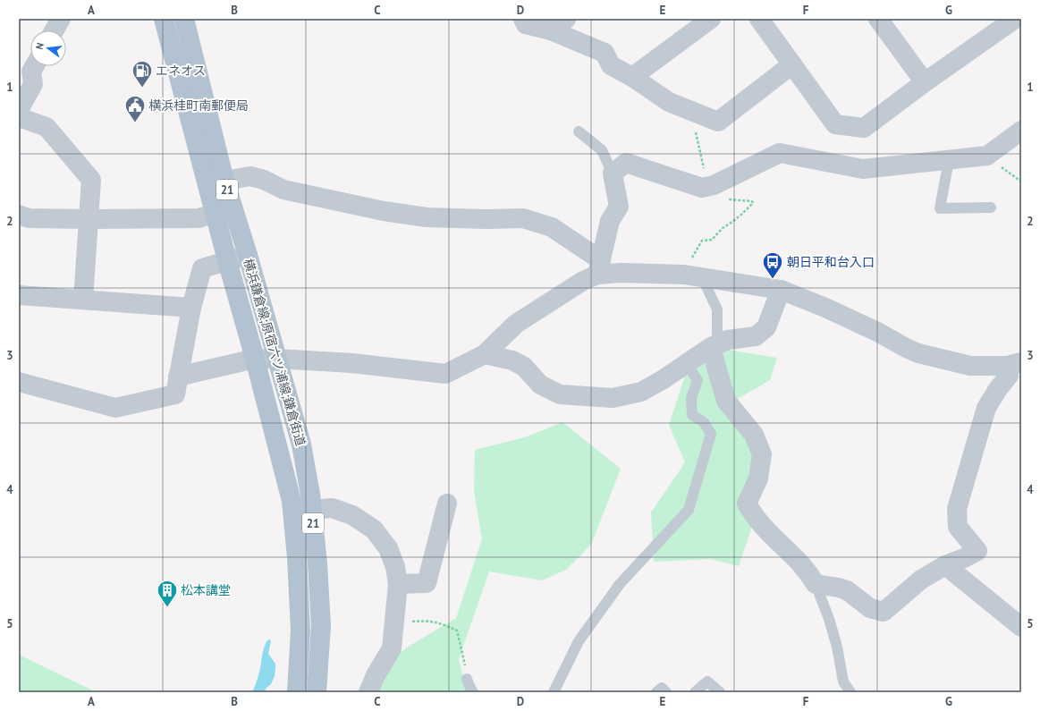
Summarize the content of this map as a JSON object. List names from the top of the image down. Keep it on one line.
{"streets":{"main road":["21","横浜鎌倉線;原宿六ツ浦線;鎌倉街道"]},"places":{"fuel station":["エネオス"],"public building":["横浜桂町南郵便局"],"bus stop":["朝日平和台入口"],"building":["松本講堂"]},"north":"left","grid":{"columns":["A","B","C","D","E","F","G"],"rows":["1","2","3","4","5"]}}
